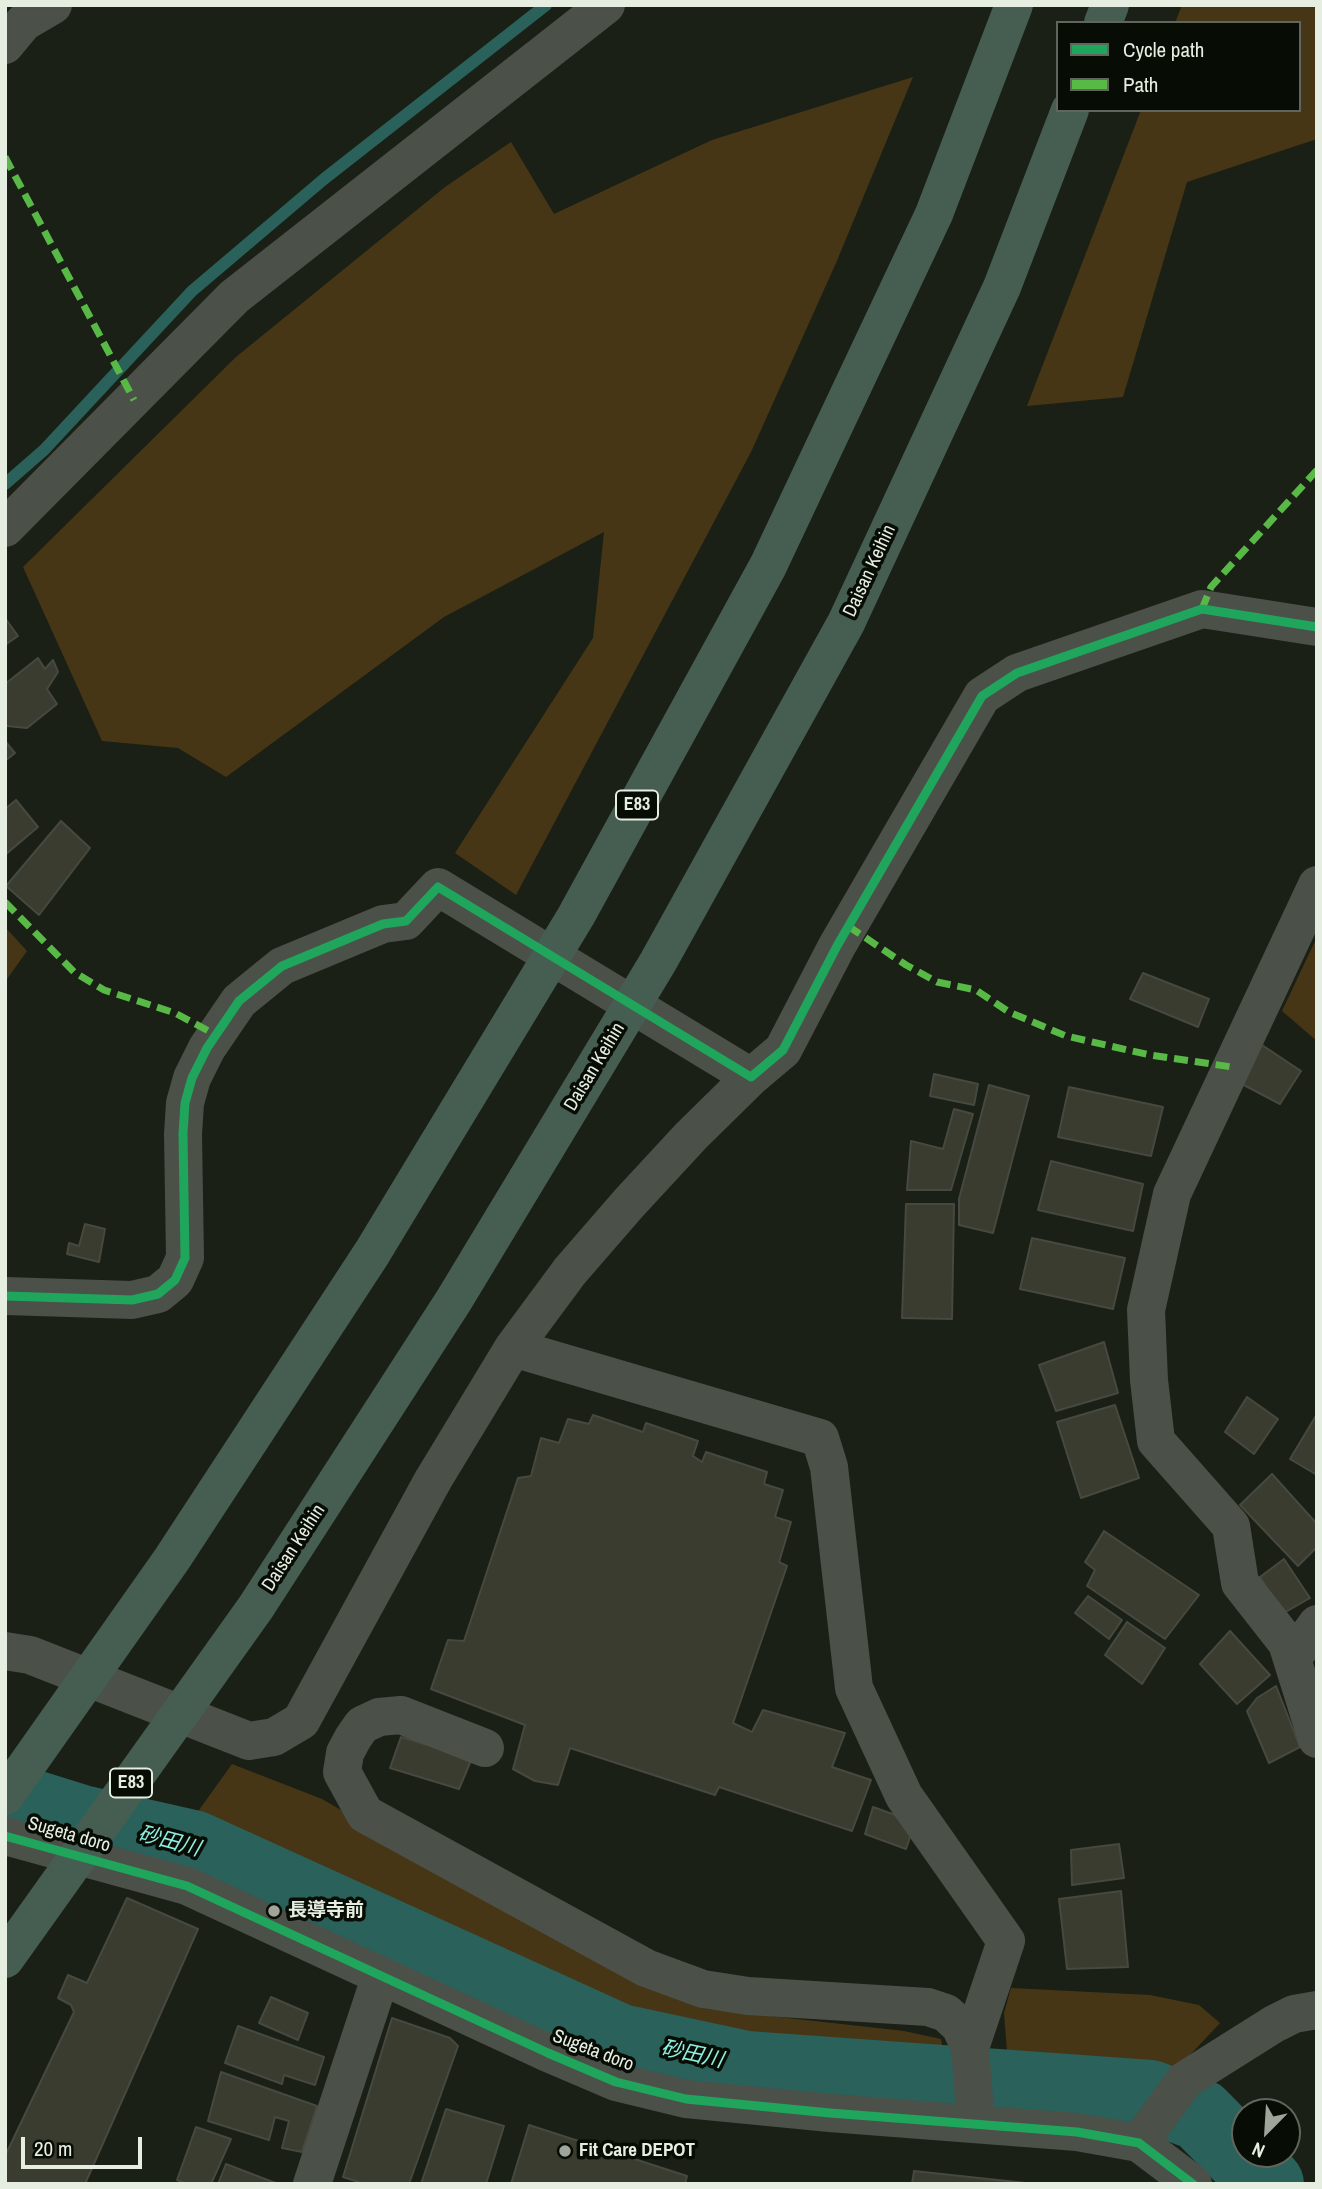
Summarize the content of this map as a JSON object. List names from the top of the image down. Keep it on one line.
{"streets":{"highway":["Daisan Keihin","E83"],"street":["Sugeta doro"]},"water":["砂田川"],"places":["長導寺前","Fit Care DEPOT"],"legend":["Cycle path","Path"],"scale_bar":"20 m","north":"bottom left"}
